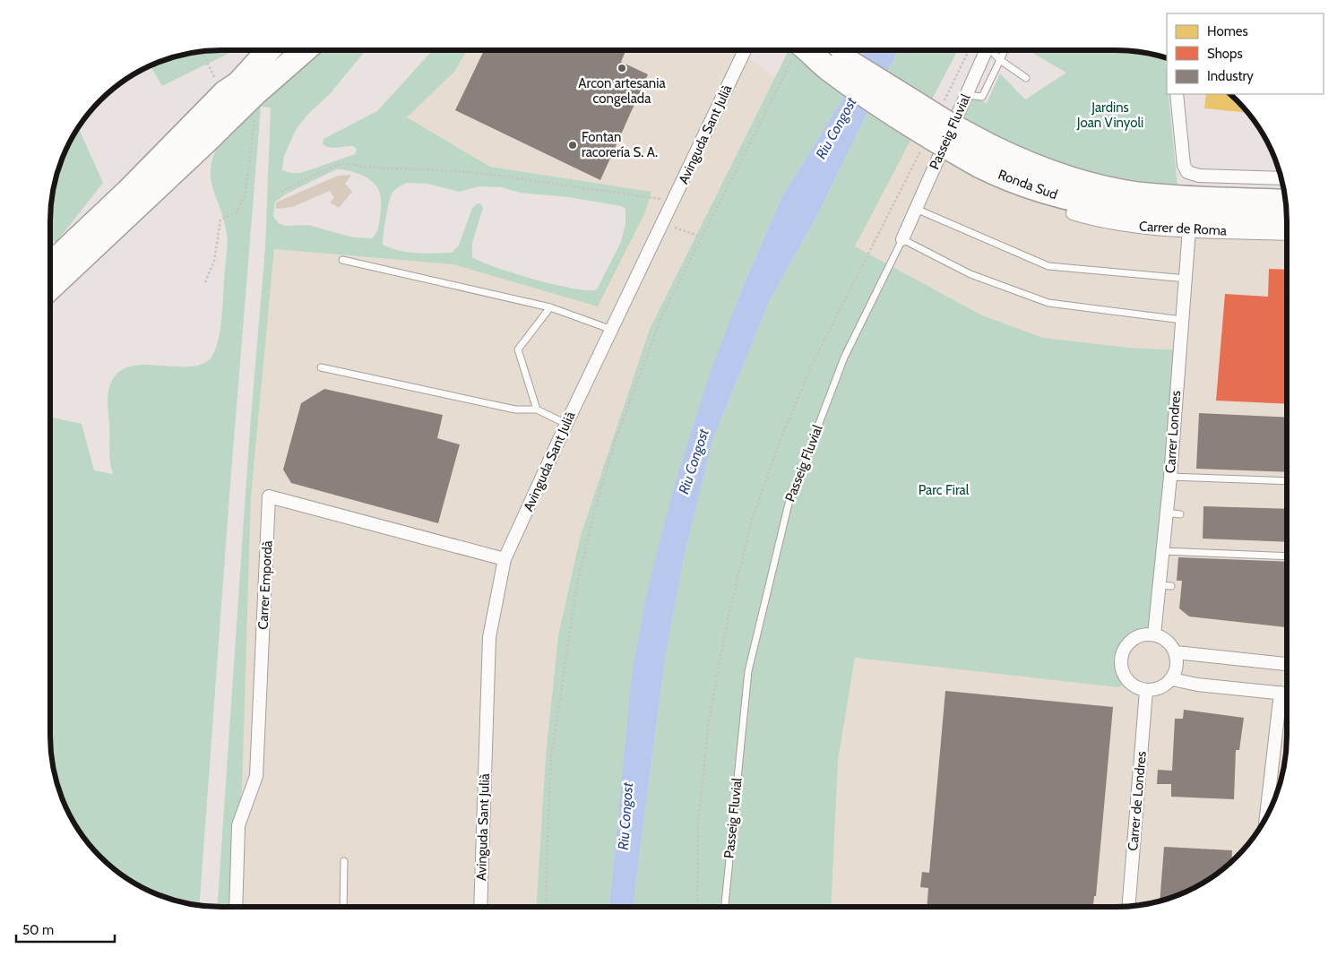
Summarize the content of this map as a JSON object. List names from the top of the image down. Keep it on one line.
{"streets":{"highway":["Ronda Sud"],"street":["Passeig Fluvial","Avinguda Sant Julià","Carrer de Roma","Carrer Londres","Carrer Empordà","Carrer de Londres"]},"crossings":[["Avinguda Sant Julià","Carrer Empordà"],["Carrer de Roma","Carrer Londres"],["Carrer Londres","Carrer de Londres"]],"water":["Riu Congost"],"parks":["Jardins Joan Vinyoli","Parc Firal"],"places":["Arcon artesania congelada","Fontan racorería S. A."],"legend":["Homes","Shops","Industry"],"scale_bar":"50 m"}
